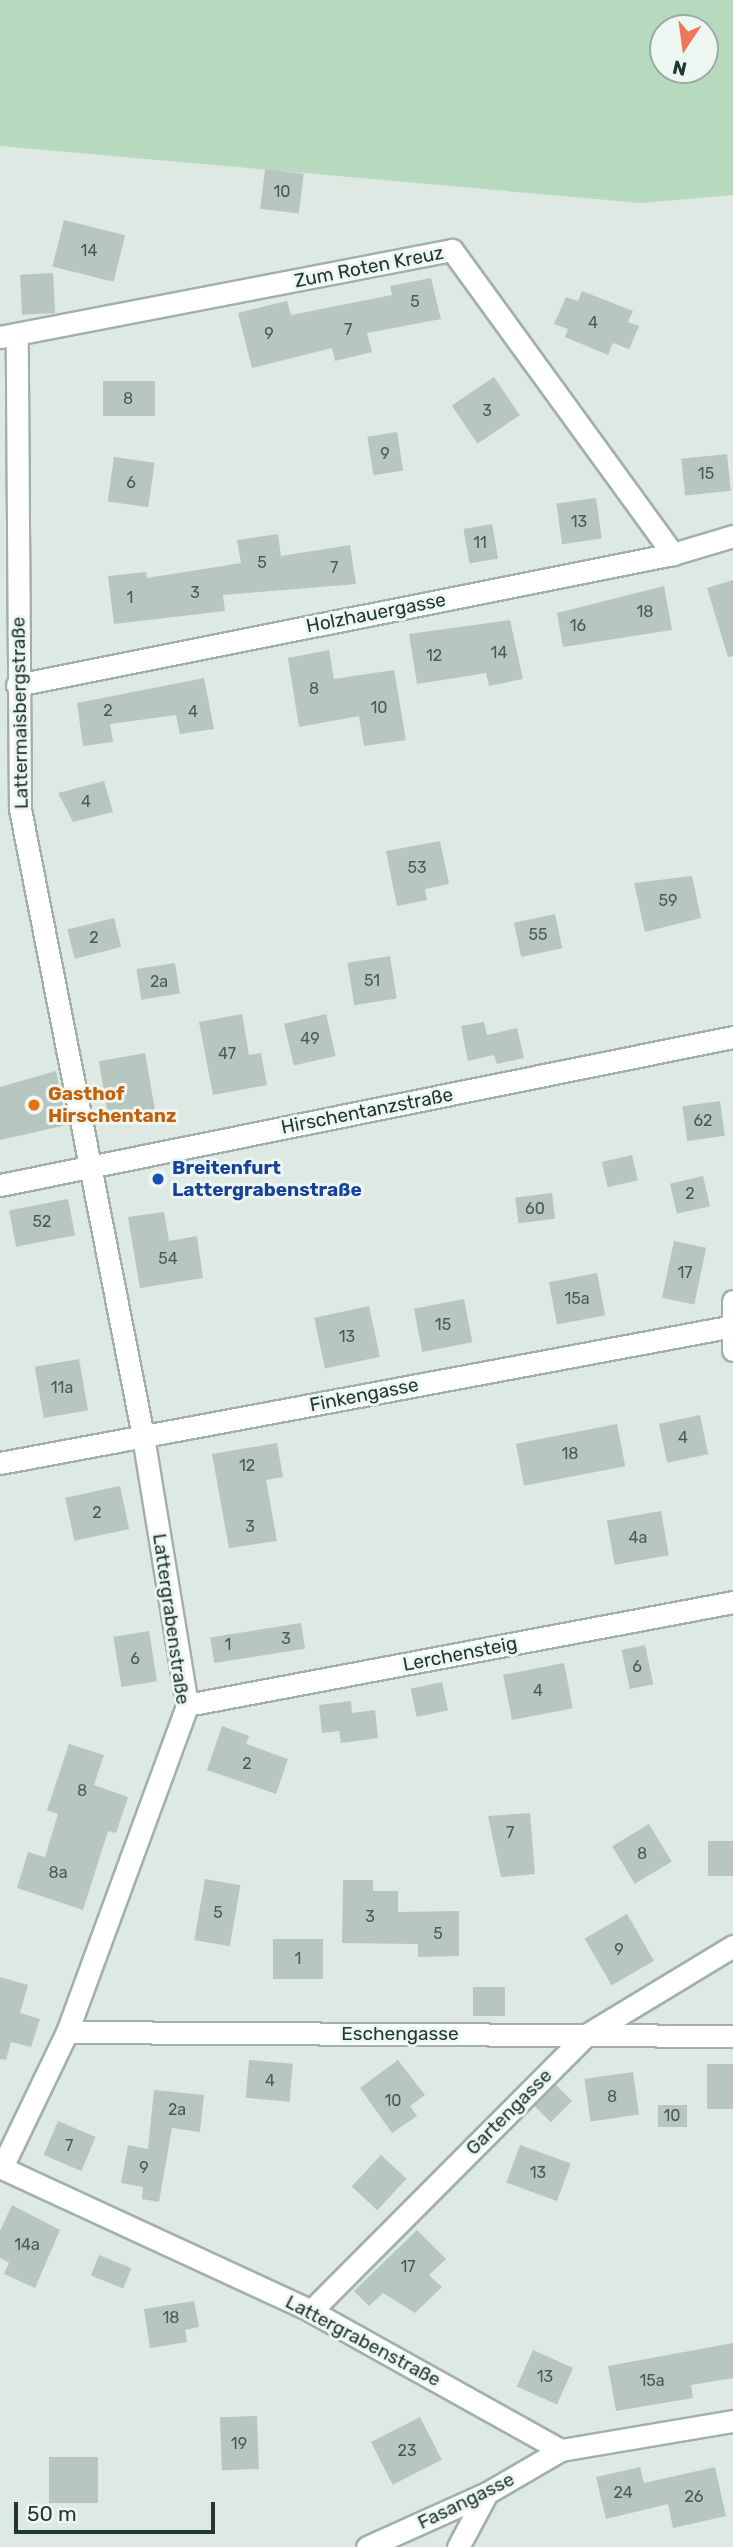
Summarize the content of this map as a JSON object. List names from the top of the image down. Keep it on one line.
{"streets":{"street":["Zum Roten Kreuz","Holzhauergasse","Lattermaisbergstraße","Hirschentanzstraße","Finkengasse","Lattergrabenstraße","Lerchensteig","Eschengasse","Gartengasse","Fasangasse"]},"crossings":[["Zum Roten Kreuz","Holzhauergasse"],["Zum Roten Kreuz","Lattermaisbergstraße"],["Holzhauergasse","Lattermaisbergstraße"],["Lattermaisbergstraße","Hirschentanzstraße"],["Lattermaisbergstraße","Lattergrabenstraße"],["Hirschentanzstraße","Lattergrabenstraße"],["Finkengasse","Lattergrabenstraße"],["Lattergrabenstraße","Lerchensteig"],["Lattergrabenstraße","Eschengasse"],["Lattergrabenstraße","Gartengasse"],["Lattergrabenstraße","Fasangasse"],["Eschengasse","Gartengasse"]],"places":["Gasthof Hirschentanz","Breitenfurt Lattergrabenstraße"],"house_numbers":["10","14","5","4","7","9","8","3","9","15","6","13","11","5","7","3","1","18","16","14","12","8","10","2","4","4","53","59","55","2","51","2a","49","47","62","2","60","52","54","17","15a","15","13","11a","4","18","12","2","3","4a","3","1","6","6","4","2","8","7","8","8a","5","3","5","9","1","4","8","10","2a","10","7","9","13","14a","17","18","13","15a","19","23","24","26"],"scale_bar":"50 m","north":"bottom"}
